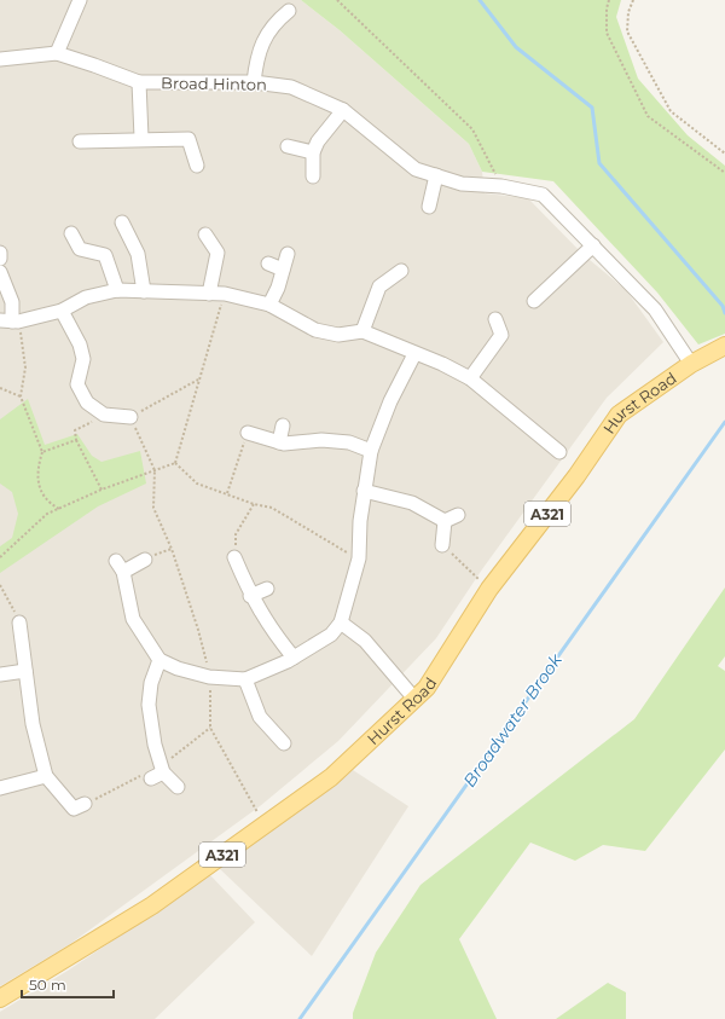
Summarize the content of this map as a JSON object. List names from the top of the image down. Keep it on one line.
{"streets":{"main road":["Hurst Road","A321"],"street":["Broad Hinton"]},"crossings":[["Broad Hinton","Hurst Road"]],"water":["Broadwater Brook"],"scale_bar":"50 m"}
